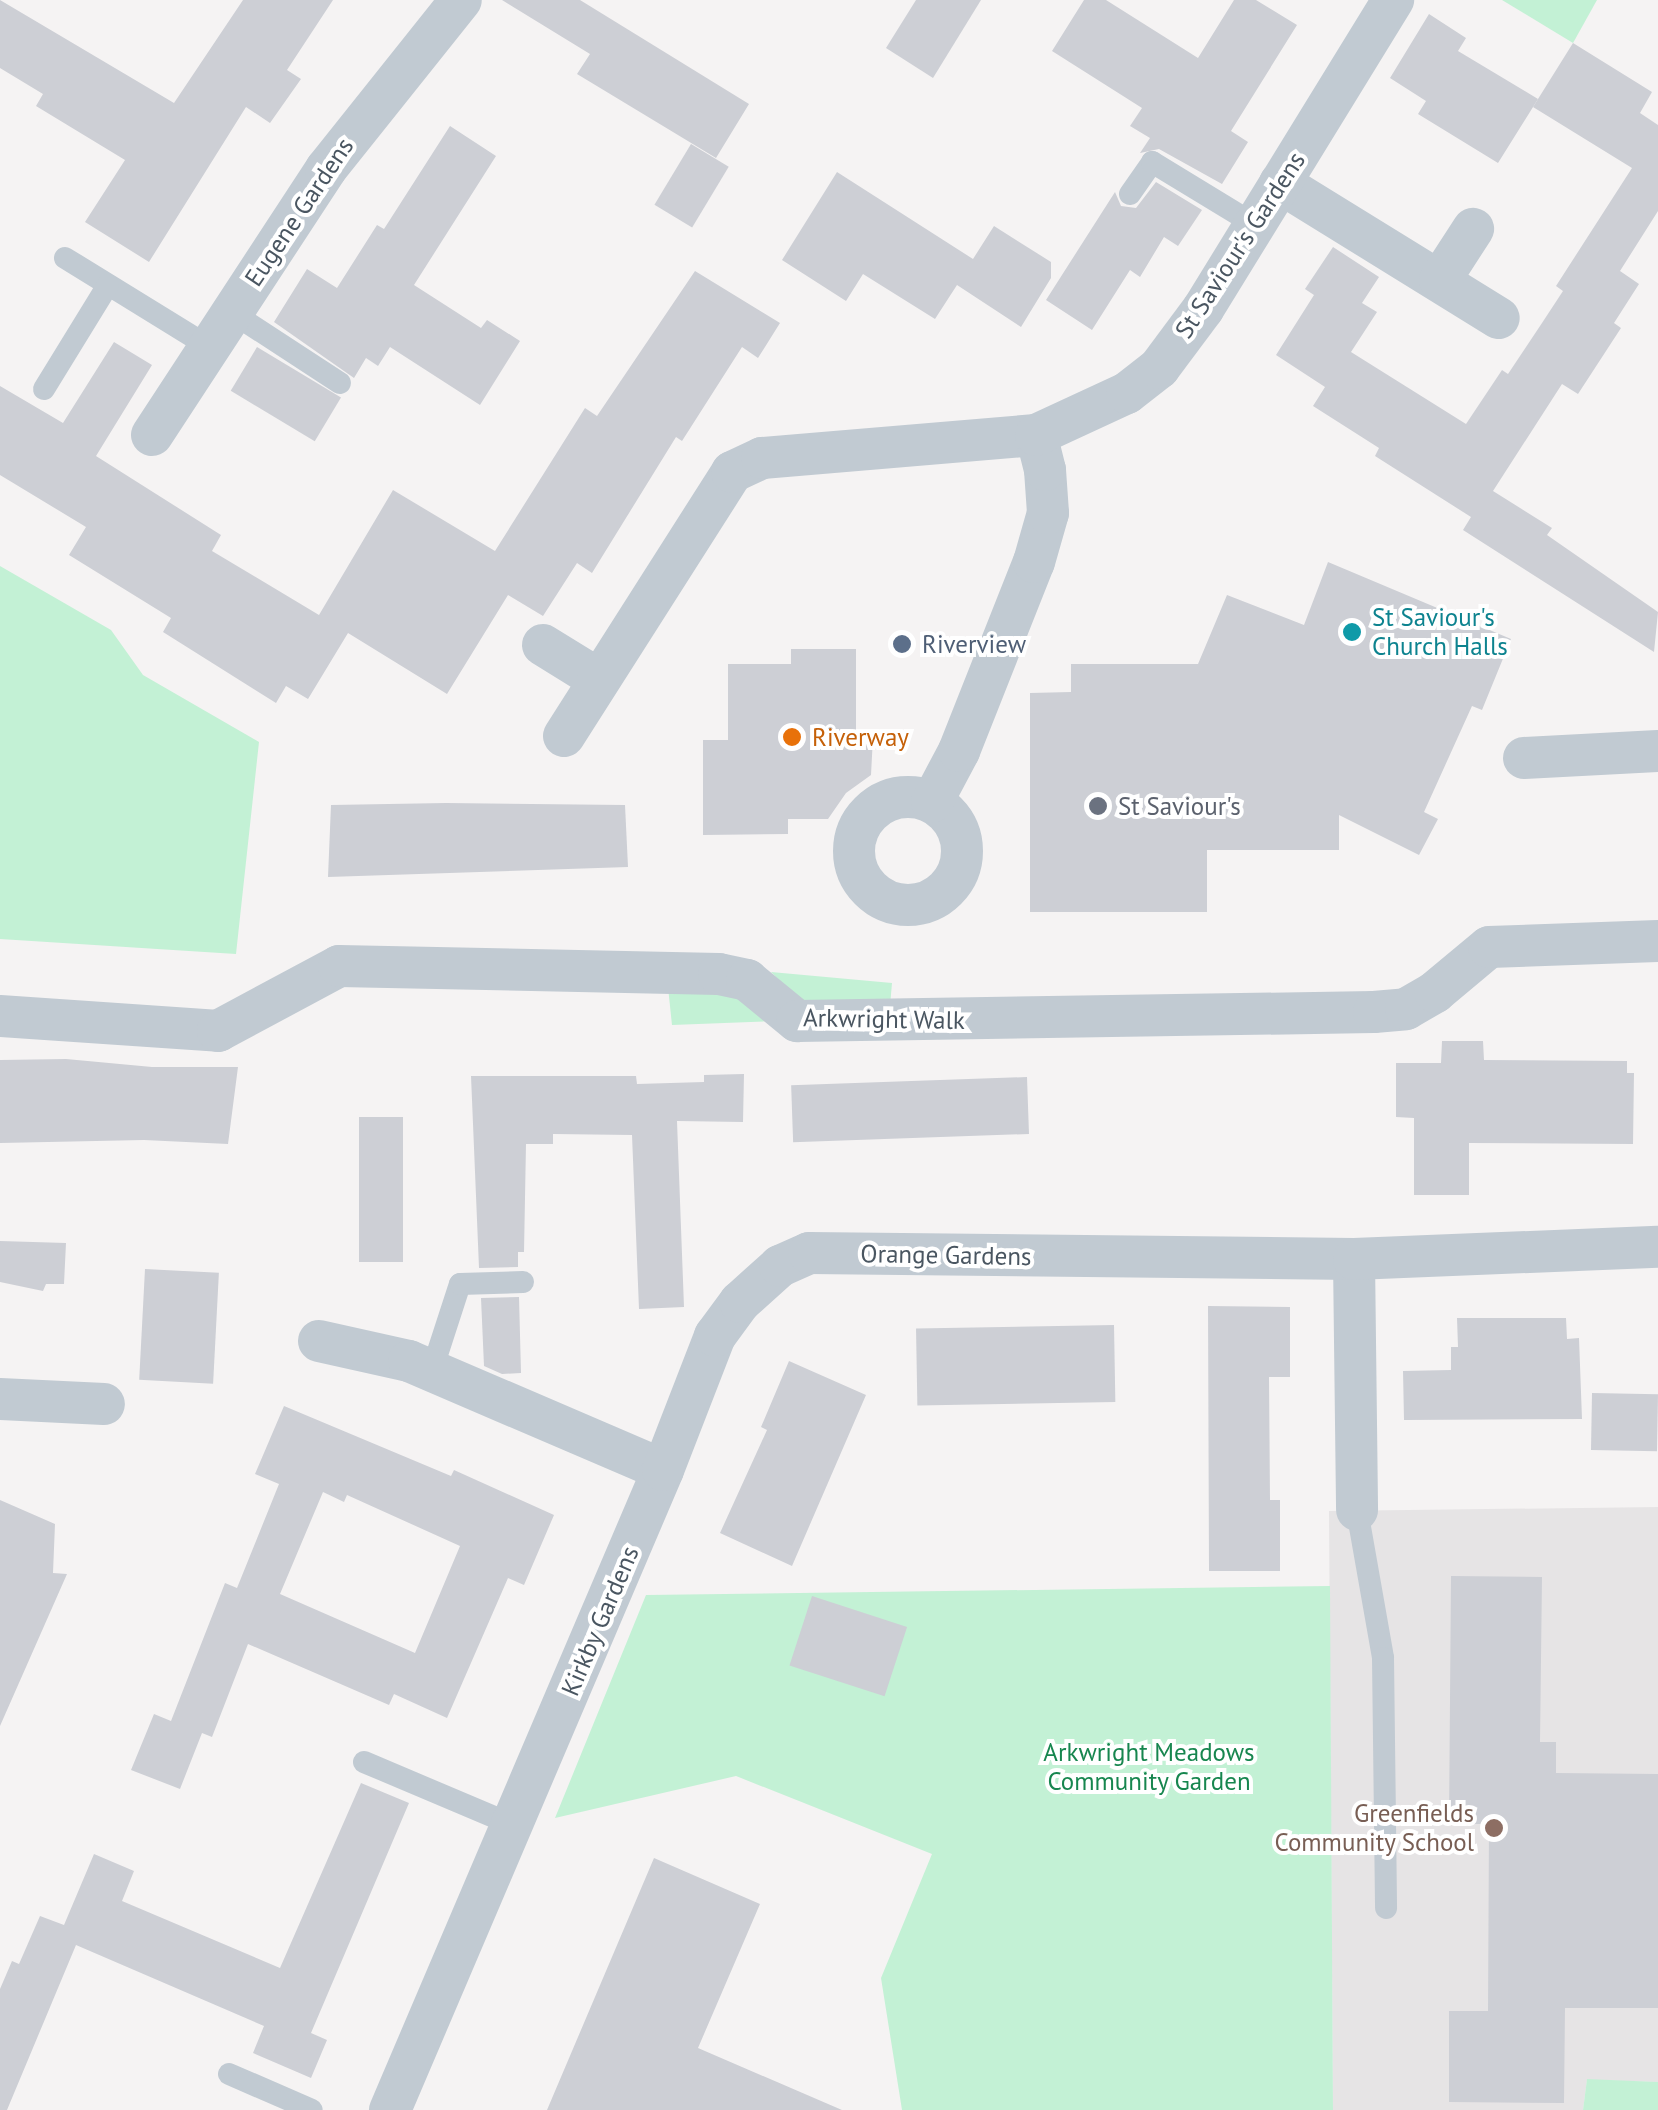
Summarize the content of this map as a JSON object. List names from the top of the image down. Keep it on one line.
{"streets":{"street":["Eugene Gardens","St Saviour's Gardens","Arkwright Walk","Orange Gardens","Kirkby Gardens"]},"crossings":[["Orange Gardens","Kirkby Gardens"]],"parks":["Arkwright Meadows Community Garden"],"places":["St Saviour's Church Halls","Riverview","Riverway","St Saviour's","Greenfields Community School"]}
